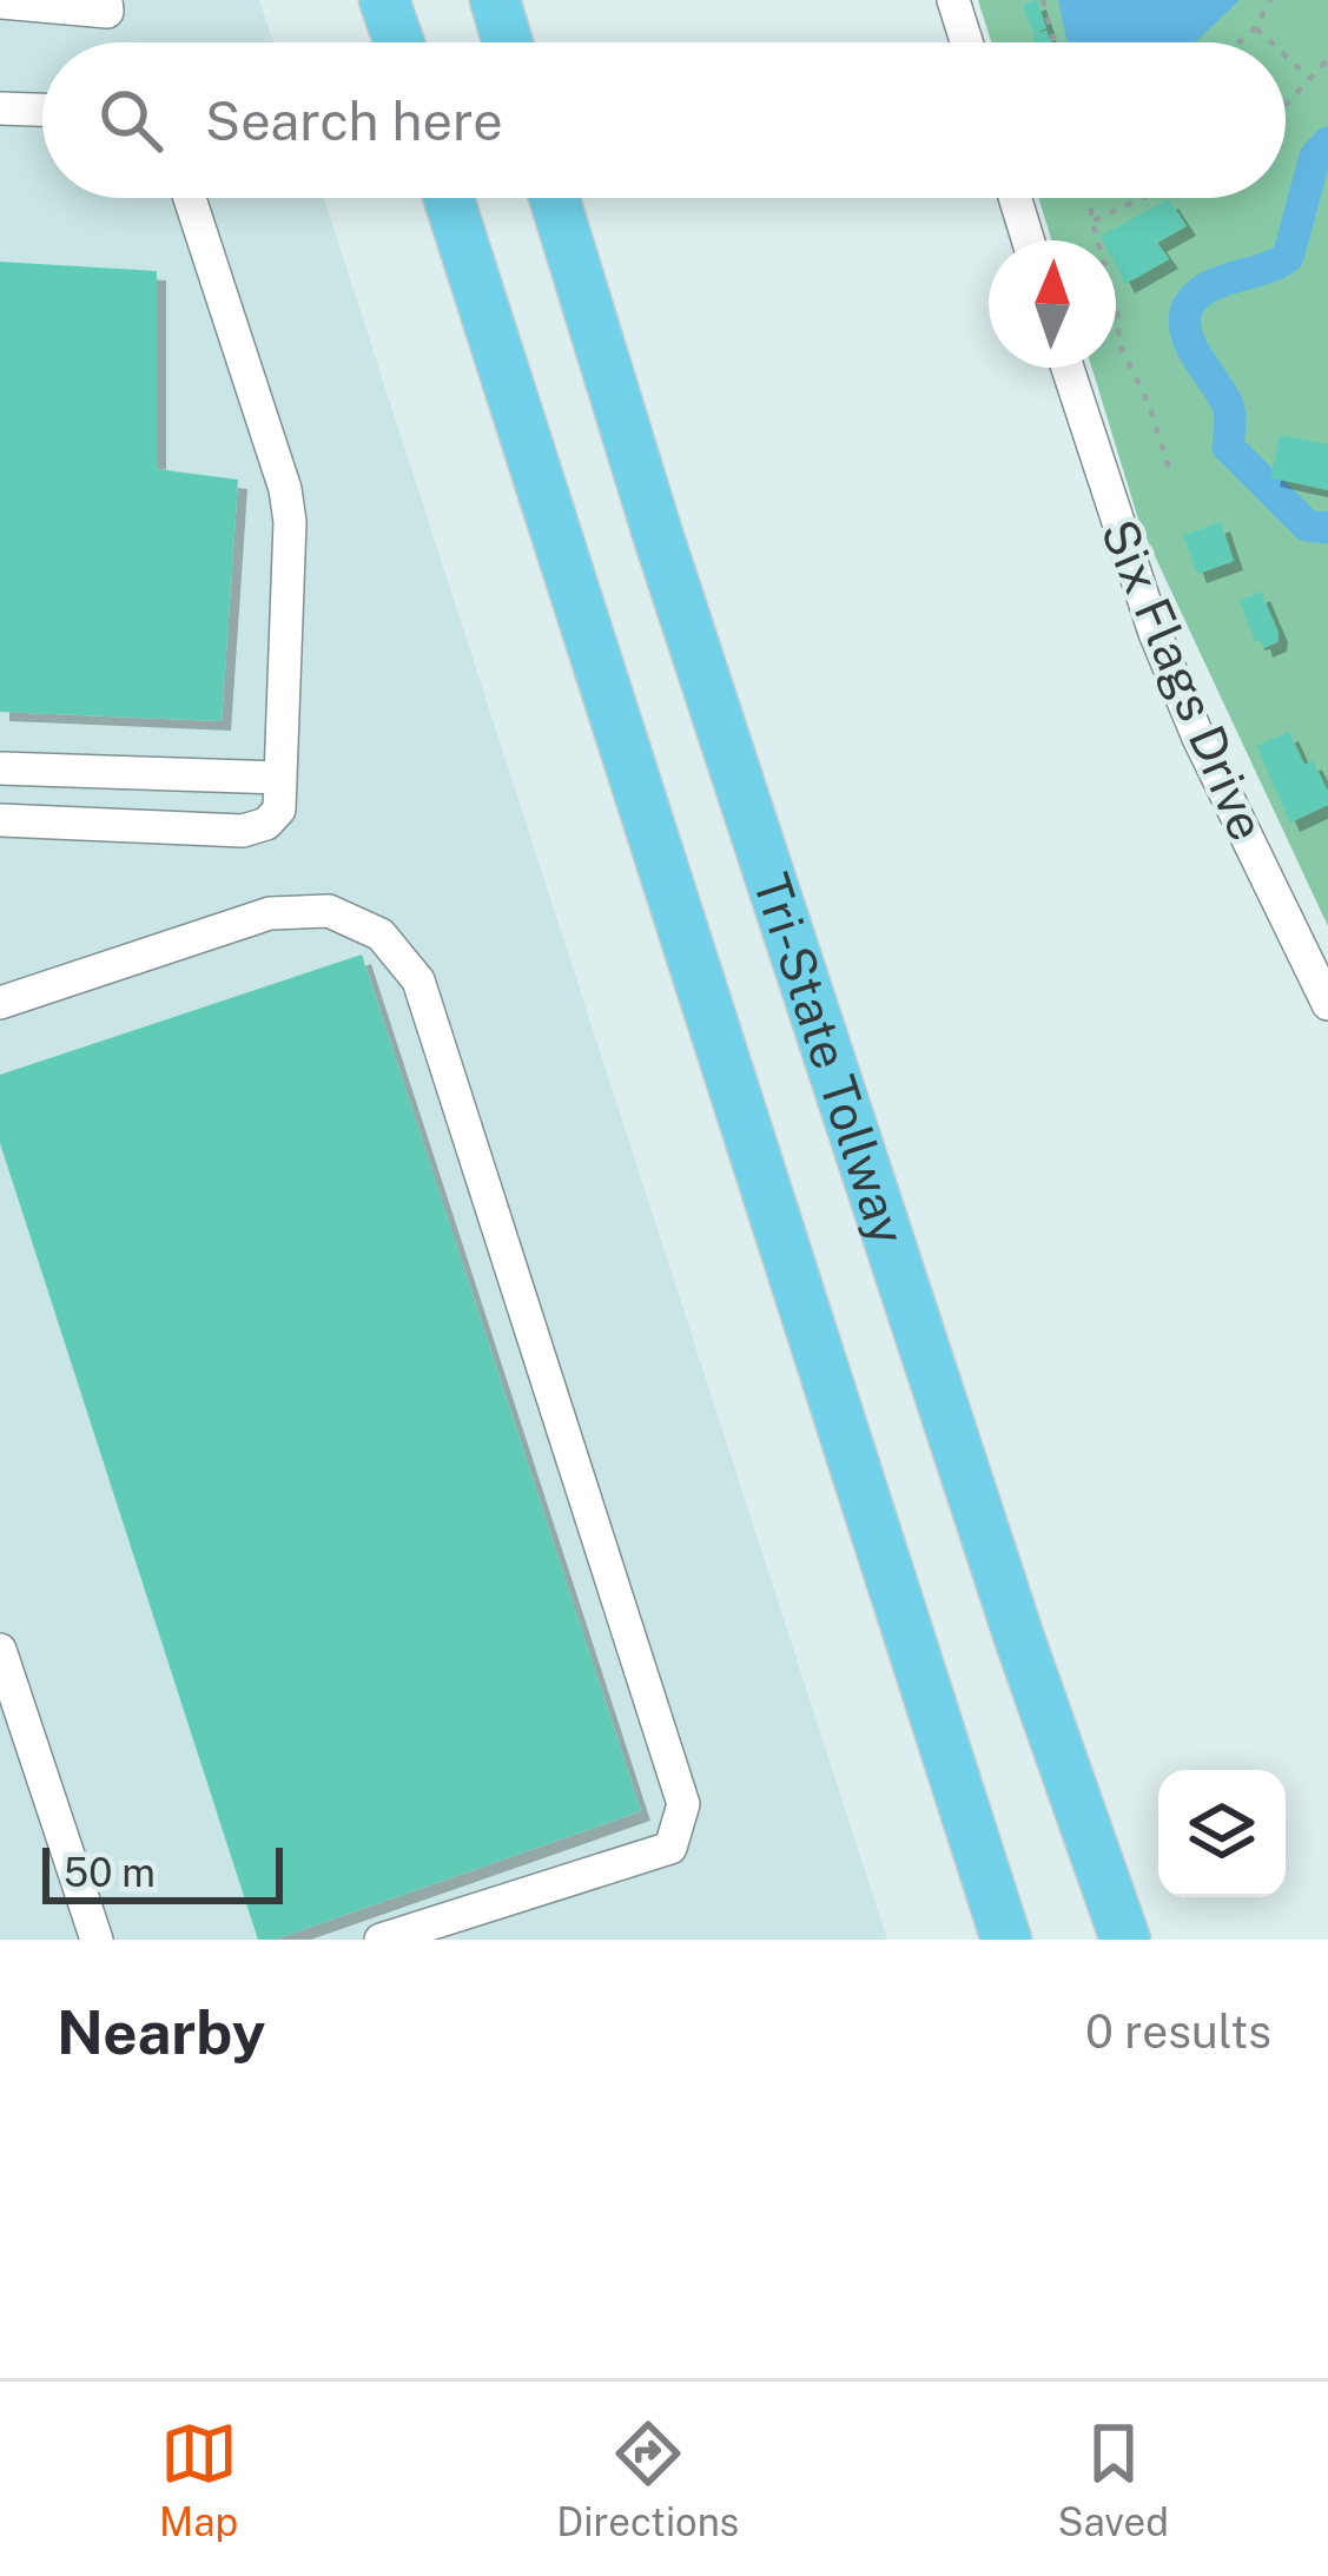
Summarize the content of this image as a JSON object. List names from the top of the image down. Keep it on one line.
{"streets":{"highway":["Tri-State Tollway"],"lane":["Six Flags Drive"]},"scale_bar":"50 m","north":"top","page":{"search":"Search here","scale":"50 m","heading":["Nearby","0 results"],"nav":["Map","Directions","Saved"]}}
